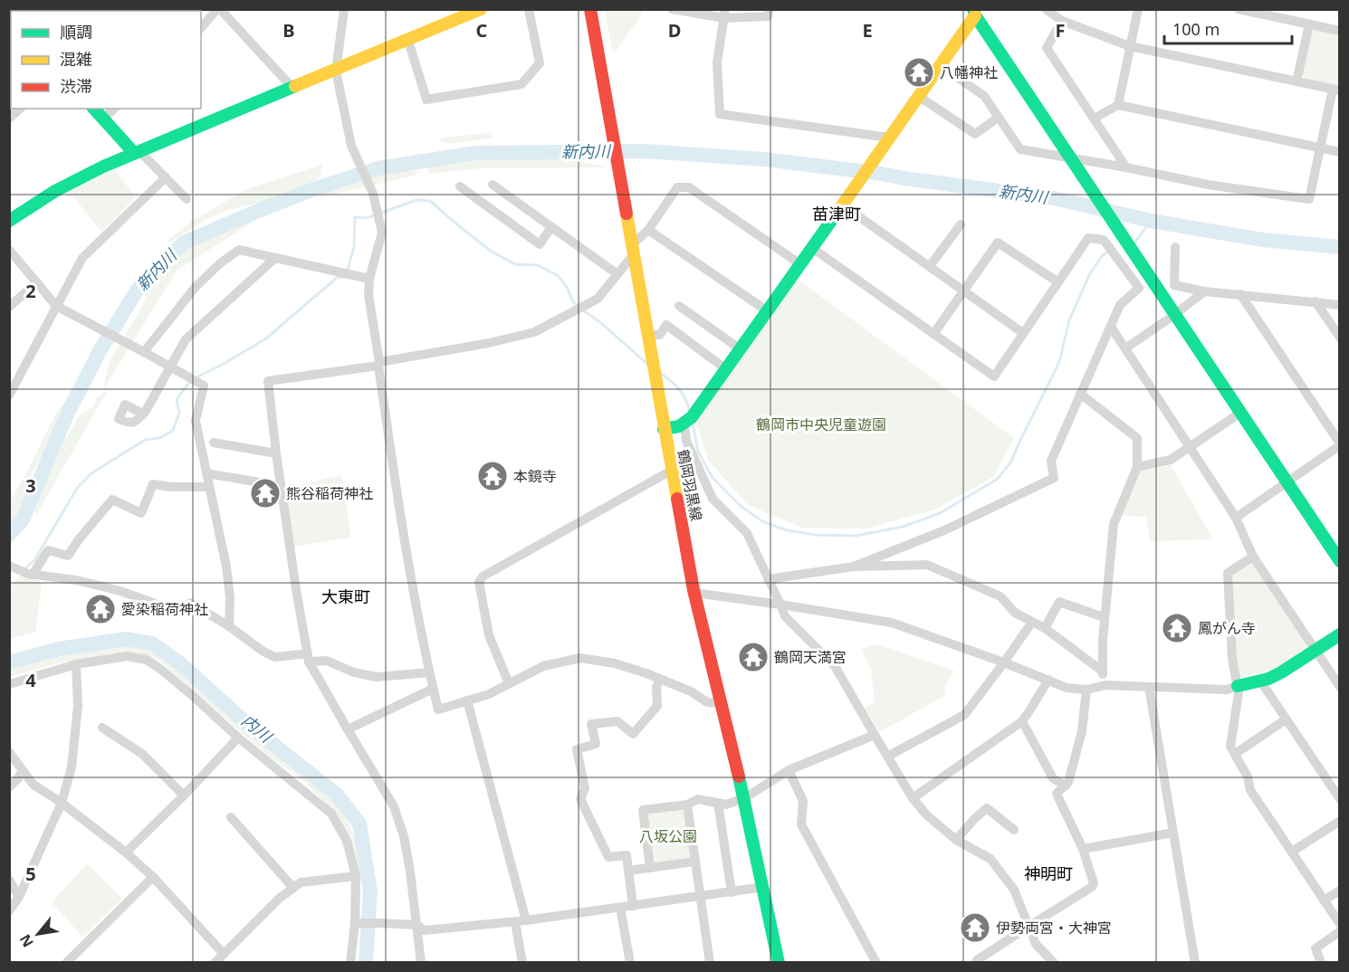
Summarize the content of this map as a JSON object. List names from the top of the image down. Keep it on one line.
{"streets":{"street":["鶴岡羽黒線"]},"districts":["苗津町","大東町","神明町"],"water":["新内川","内川"],"parks":["鶴岡市中央児童遊園","八坂公園"],"places":{"temple":["八幡神社","本鏡寺","熊谷稲荷神社","愛染稲荷神社","鳳がん寺","鶴岡天満宮","伊勢両宮・大神宮"]},"legend":["順調","混雑","渋滞"],"scale_bar":"100 m","north":"bottom left","grid":{"columns":["B","C","D","E","F"],"rows":["2","3","4","5"]}}
